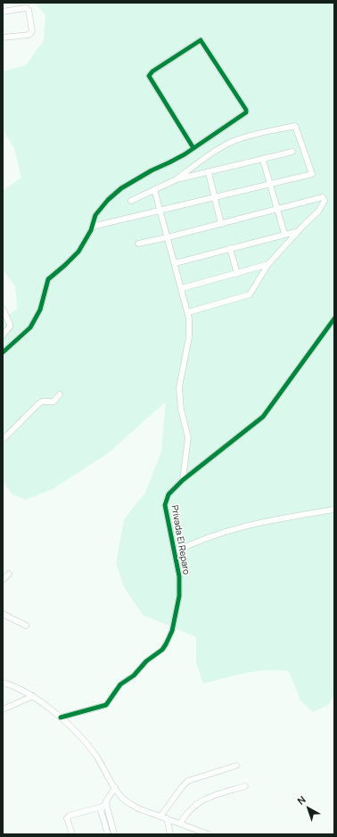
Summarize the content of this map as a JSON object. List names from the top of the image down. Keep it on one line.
{"streets":{"street":["Privada El Reparo"]},"north":"top left"}
